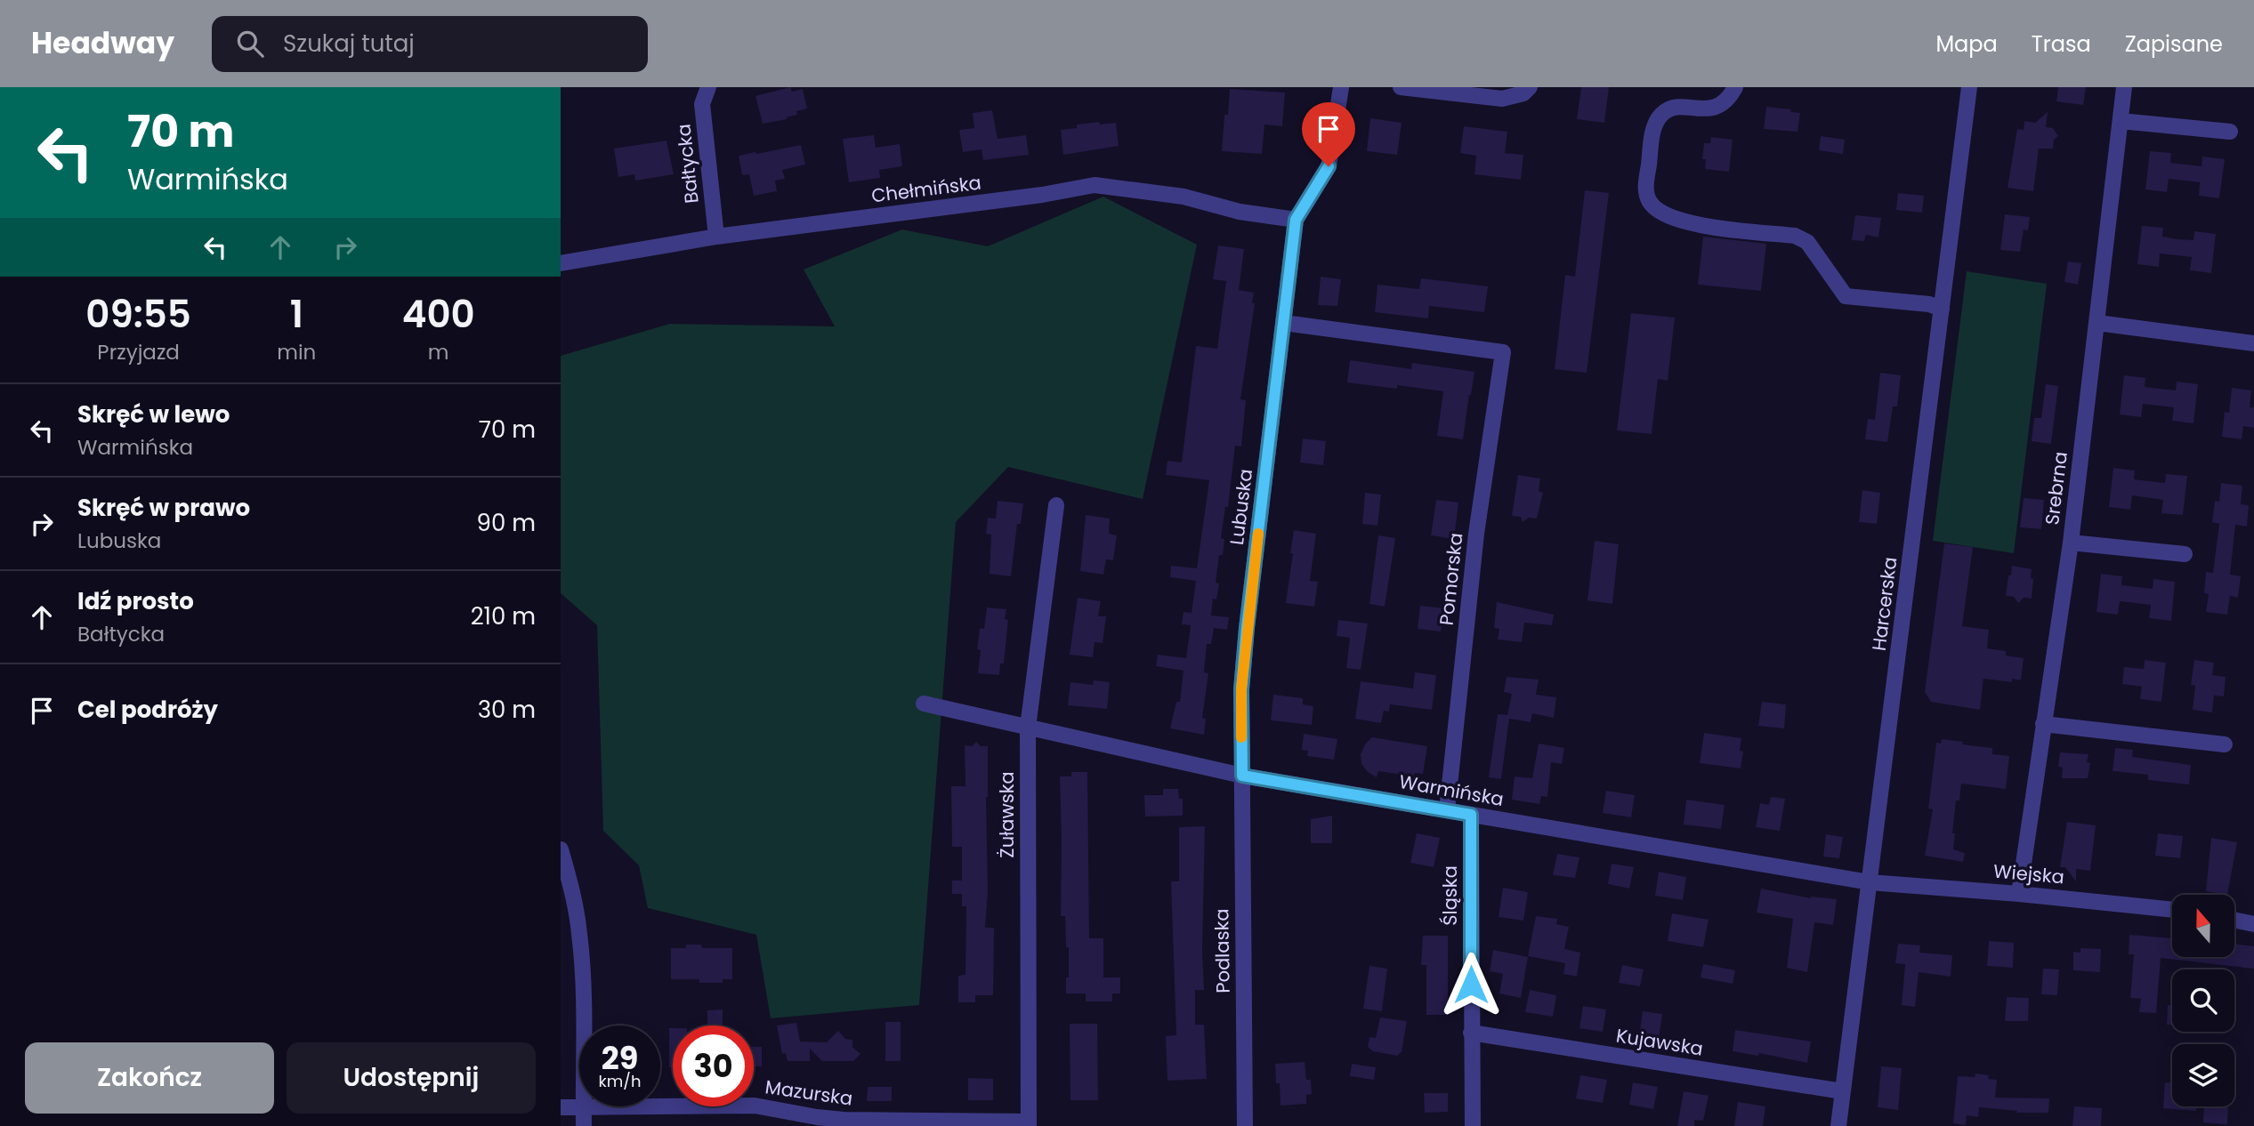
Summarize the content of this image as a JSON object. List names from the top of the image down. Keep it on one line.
{"streets":{"street":["Bałtycka","Chełmińska","Srebrna","Lubuska","Pomorska","Harcerska","Warmińska","Żuławska","Wiejska","Śląska","Podlaska","Kujawska","Mazurska"]},"crossings":[["Bałtycka","Chełmińska"],["Chełmińska","Lubuska"],["Srebrna","Wiejska"],["Lubuska","Pomorska"],["Lubuska","Warmińska"],["Lubuska","Podlaska"],["Pomorska","Warmińska"],["Harcerska","Warmińska"],["Harcerska","Wiejska"],["Harcerska","Kujawska"],["Warmińska","Żuławska"],["Warmińska","Wiejska"],["Warmińska","Śląska"],["Warmińska","Podlaska"],["Żuławska","Mazurska"],["Śląska","Kujawska"]],"north":"top","page":{"header":"Headway","search":"Szukaj tutaj","nav":["Mapa","Trasa","Zapisane"],"turn":["70 m","Warmińska"],"eta":["09:55","Przyjazd","1","min","400","m"],"list":[{"name":"Skręć w lewo","note":"Warmińska","value":"70 m"},{"name":"Skręć w prawo","note":"Lubuska","value":"90 m"},{"name":"Idź prosto","note":"Bałtycka","value":"210 m"},{"name":"Cel podróży","value":"30 m"}],"speed":"29 km/h","limit":"30","buttons":["Zakończ","Udostępnij"]}}
